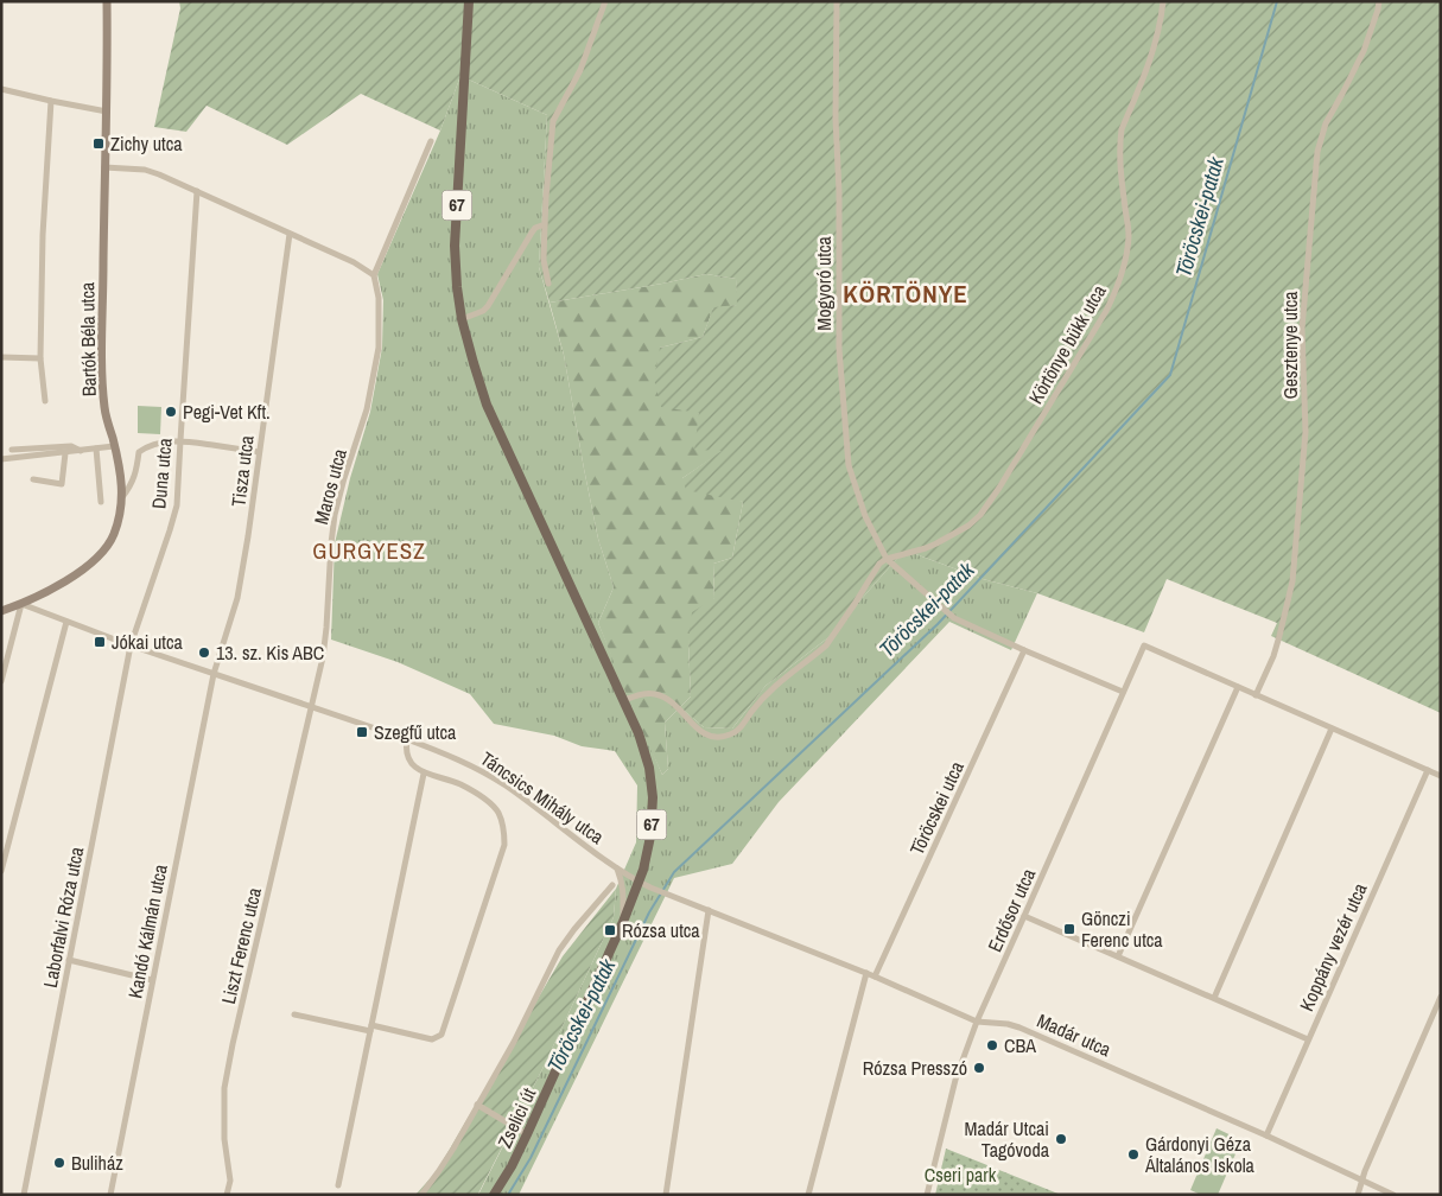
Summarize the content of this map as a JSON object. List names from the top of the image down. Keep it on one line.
{"streets":{"main road":["67","Zselici út"],"street":["Mogyoró utca","Bartók Béla utca","Körtönye bükk utca","Gesztenye utca","Tisza utca","Duna utca","Maros utca","Táncsics Mihály utca","Töröcskei utca","Erdősor utca","Laborfalvi Róza utca","Kandó Kálmán utca","Liszt Ferenc utca","Koppány vezér utca","Madár utca"]},"crossings":[["67","Táncsics Mihály utca"],["67","Madár utca"],["67","Zselici út"],["Mogyoró utca","Körtönye bükk utca"],["Bartók Béla utca","Táncsics Mihály utca"],["Tisza utca","Táncsics Mihály utca"],["Tisza utca","Kandó Kálmán utca"],["Duna utca","Táncsics Mihály utca"],["Duna utca","Laborfalvi Róza utca"],["Maros utca","Táncsics Mihály utca"],["Maros utca","Liszt Ferenc utca"],["Táncsics Mihály utca","Laborfalvi Róza utca"],["Táncsics Mihály utca","Kandó Kálmán utca"],["Táncsics Mihály utca","Liszt Ferenc utca"],["Táncsics Mihály utca","Madár utca"],["Töröcskei utca","Madár utca"],["Erdősor utca","Madár utca"],["Koppány vezér utca","Madár utca"]],"districts":["KÖRTÖNYE","GURGYESZ"],"water":["Töröcskei-patak"],"parks":["Cseri park"],"places":{"transit":["Zichy utca","Jókai utca","Szegfű utca","Gönczi Ferenc utca","Rózsa utca"],"other":["Pegi-Vet Kft.","13. sz. Kis ABC","CBA","Rózsa Presszó","Madár Utcai Tagóvoda","Gárdonyi Géza Általános Iskola","Buliház"]}}
